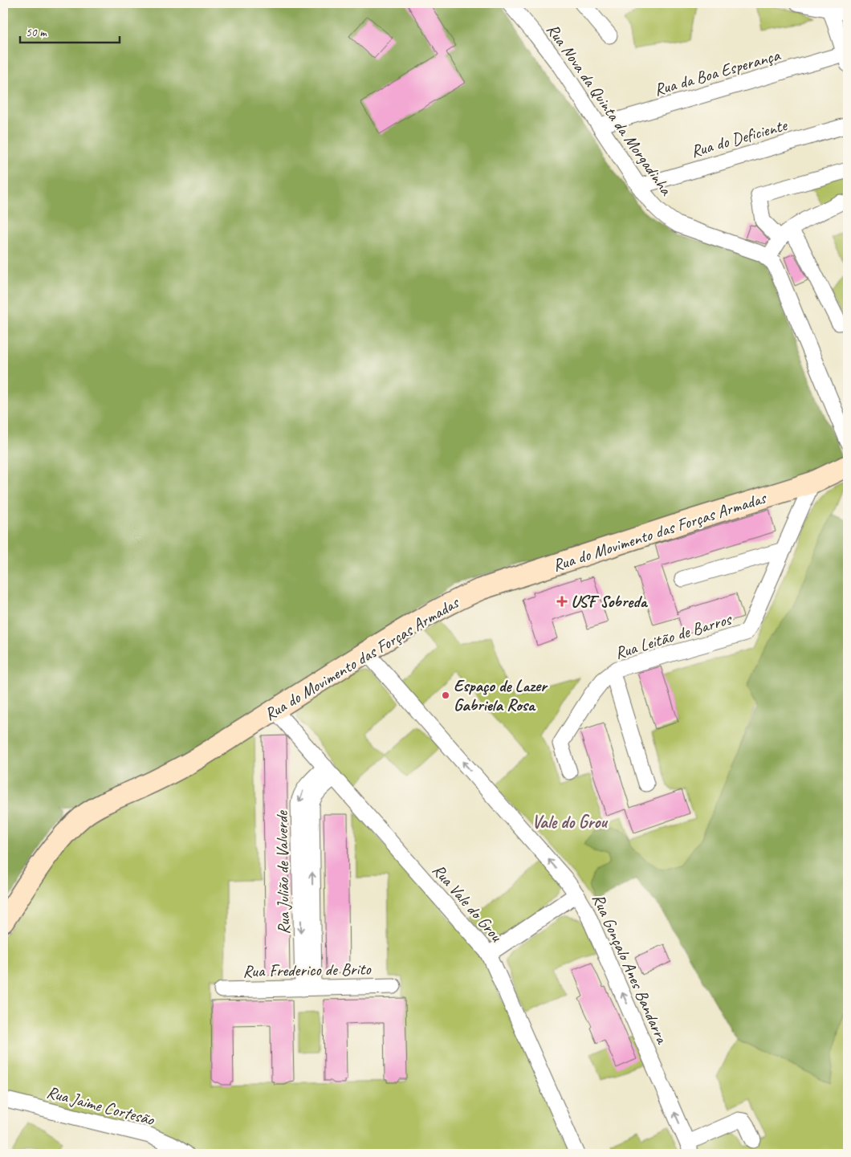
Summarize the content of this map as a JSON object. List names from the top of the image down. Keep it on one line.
{"streets":{"main road":["Rua do Movimento das Forças Armadas"],"street":["Rua da Boa Esperança","Rua Nova da Quinta da Morgadinha","Rua do Deficiente","Rua Leitão de Barros","Rua Julião de Valverde","Rua Vale do Grou","Rua Gonçalo Anes Bandarra","Rua Frederico de Brito","Rua Jaime Cortesão"]},"crossings":[["Rua da Boa Esperança","Rua Nova da Quinta da Morgadinha"],["Rua Nova da Quinta da Morgadinha","Rua do Deficiente"],["Rua do Movimento das Forças Armadas","Rua Leitão de Barros"],["Rua do Movimento das Forças Armadas","Rua Vale do Grou"],["Rua do Movimento das Forças Armadas","Rua Gonçalo Anes Bandarra"],["Rua Julião de Valverde","Rua Vale do Grou"],["Rua Julião de Valverde","Rua Frederico de Brito"]],"one_way":["Rua Gonçalo Anes Bandarra"],"districts":["Vale do Grou"],"places":{"health":["USF Sobreda"],"other":["Espaço de Lazer Gabriela Rosa"]},"scale_bar":"50 m"}
